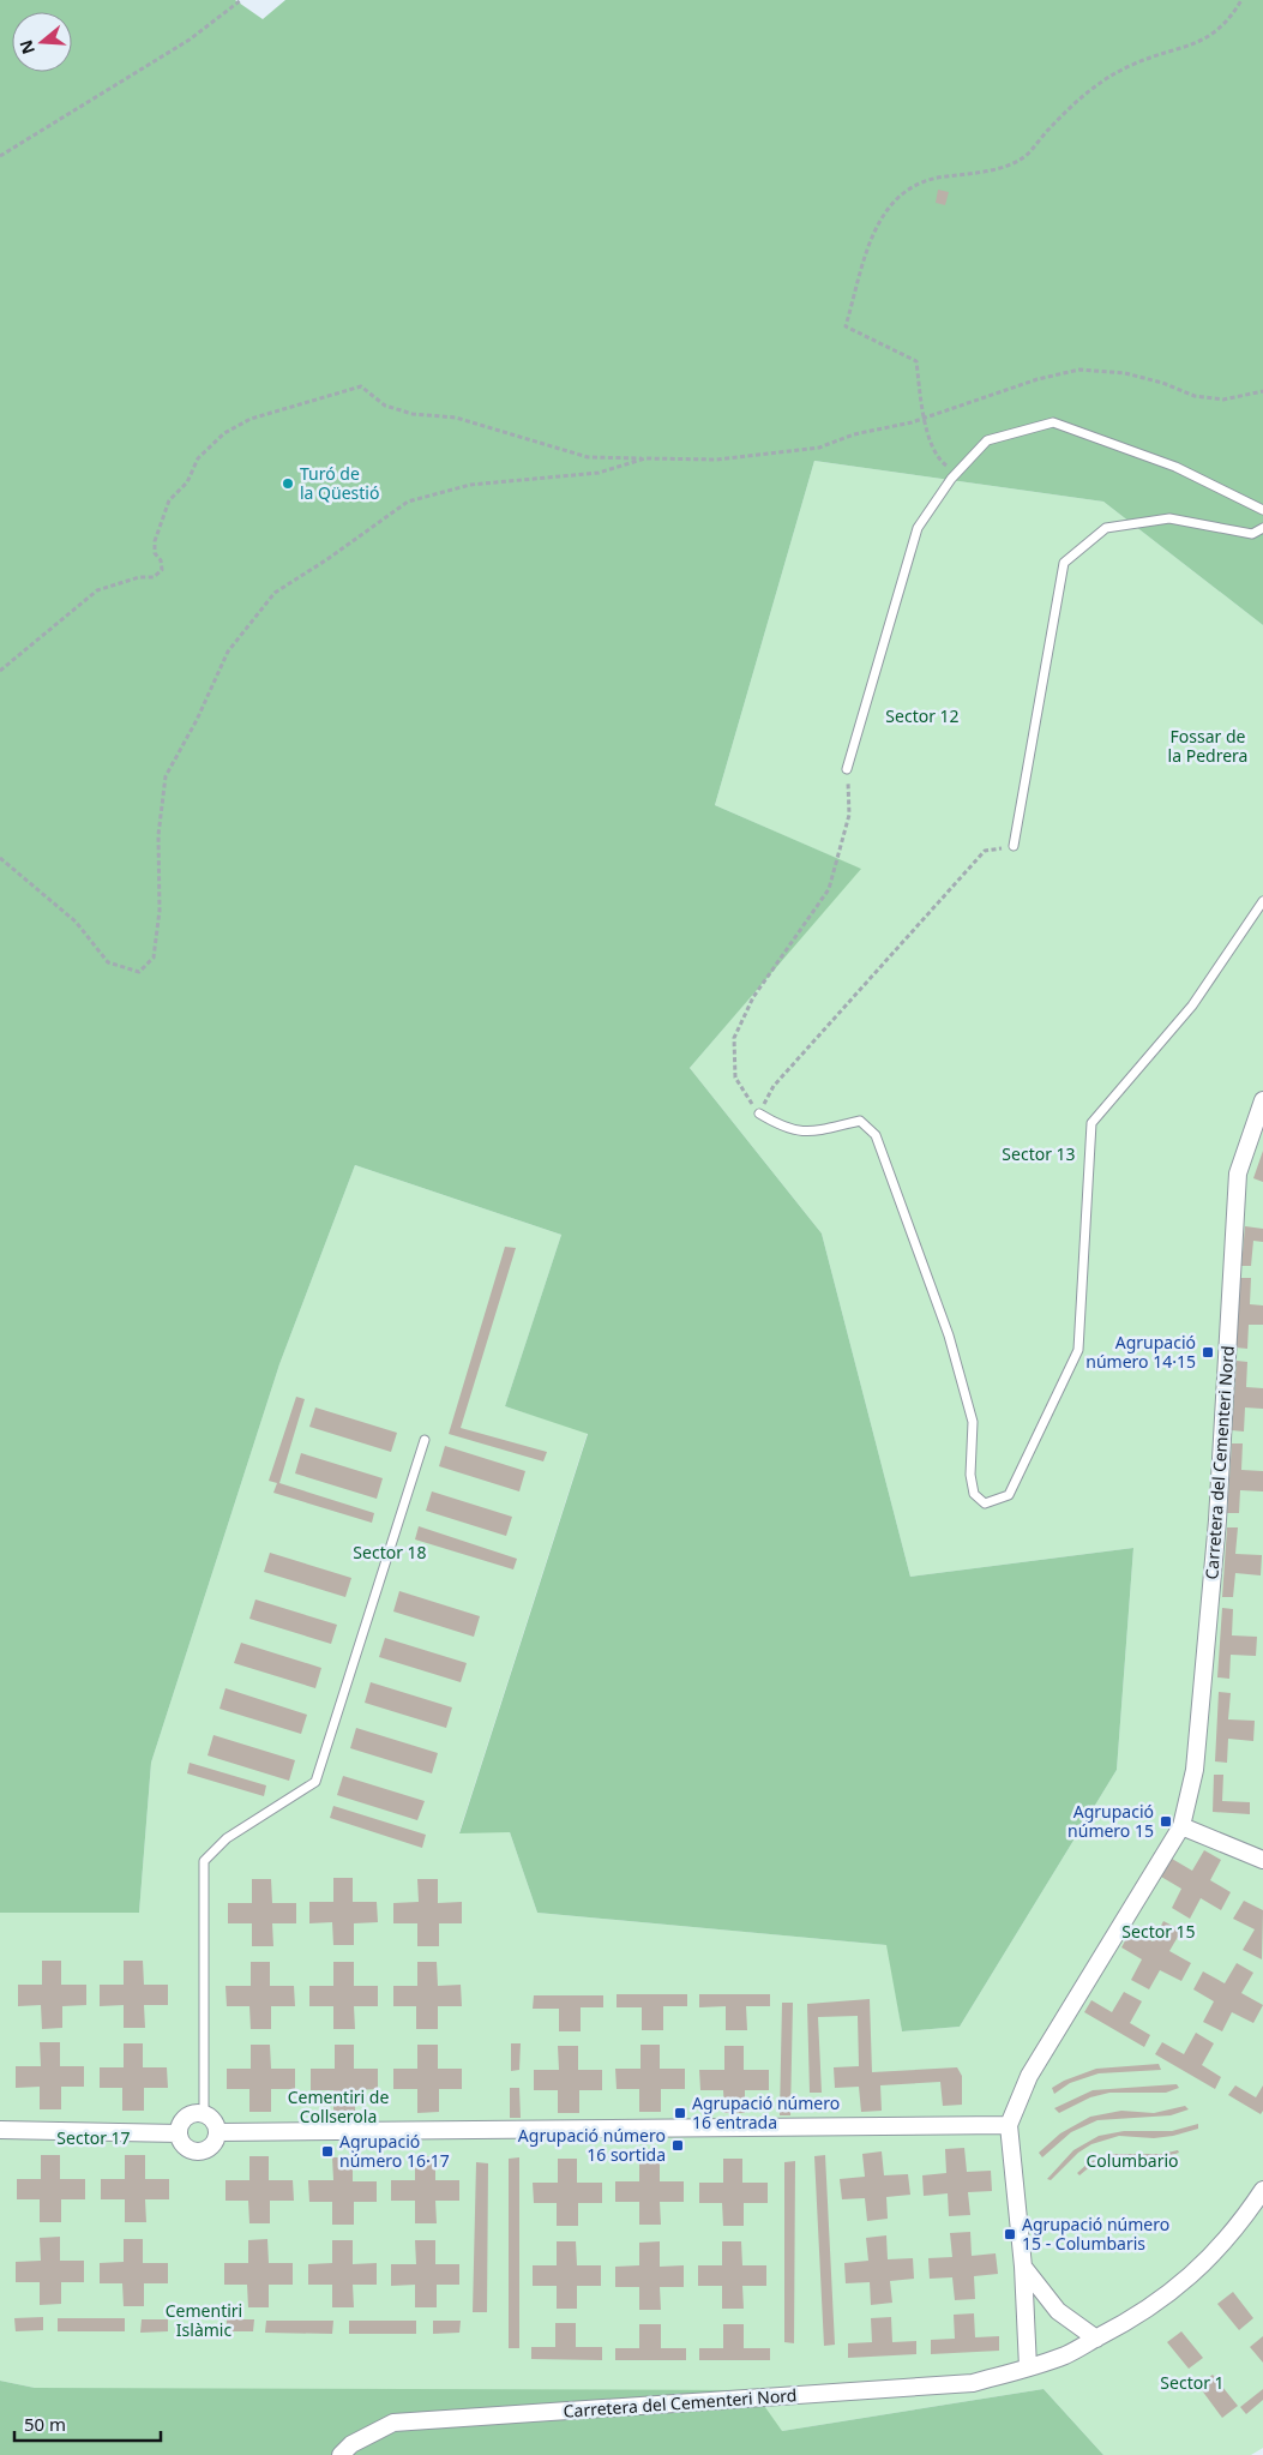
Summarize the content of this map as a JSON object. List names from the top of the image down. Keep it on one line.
{"streets":{"street":["Carretera del Cementeri Nord"]},"parks":["Sector 12","Fossar de la Pedrera","Sector 13","Sector 18","Sector 15","Cementiri de Collserola","Sector 17","Columbario","Cementiri Islàmic","Sector 1"],"places":{"other":["Turó de la Qüestió"],"transit":["Agrupació número 14·15","Agrupació número 15","Agrupació número 16 entrada","Agrupació número 16 sortida","Agrupació número 16·17","Agrupació número 15 - Columbaris"]},"scale_bar":"50 m","north":"left"}
